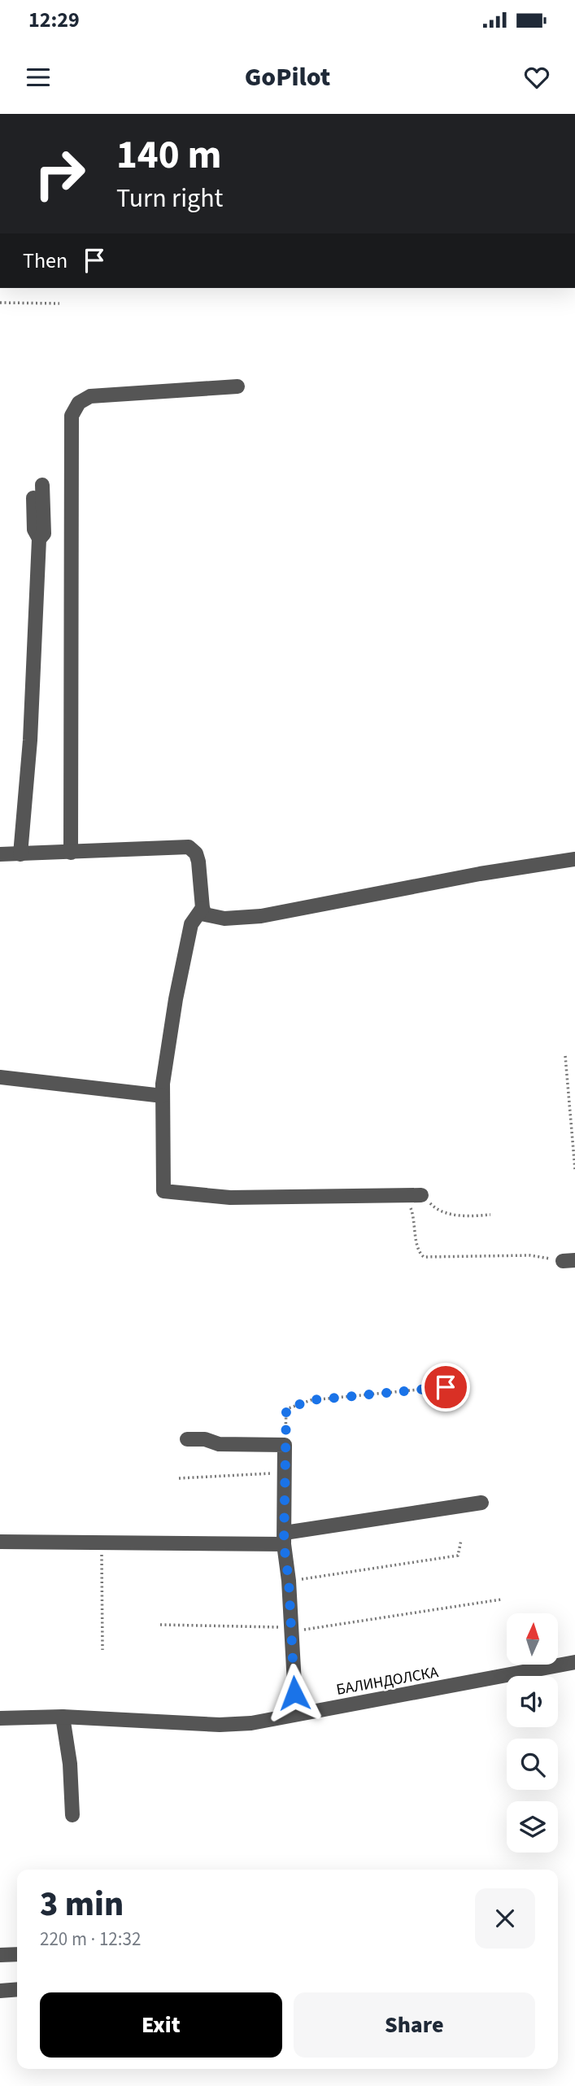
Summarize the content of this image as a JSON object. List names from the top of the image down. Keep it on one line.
{"streets":{"street":["БАЛИНДОЛСКА"]},"north":"top","page":{"status":"12:29","header":"GoPilot","turn":["140 m","Turn right"],"then":"Then","heading":["3 min","220 m · 12:32"],"buttons":["Exit","Share"]}}
